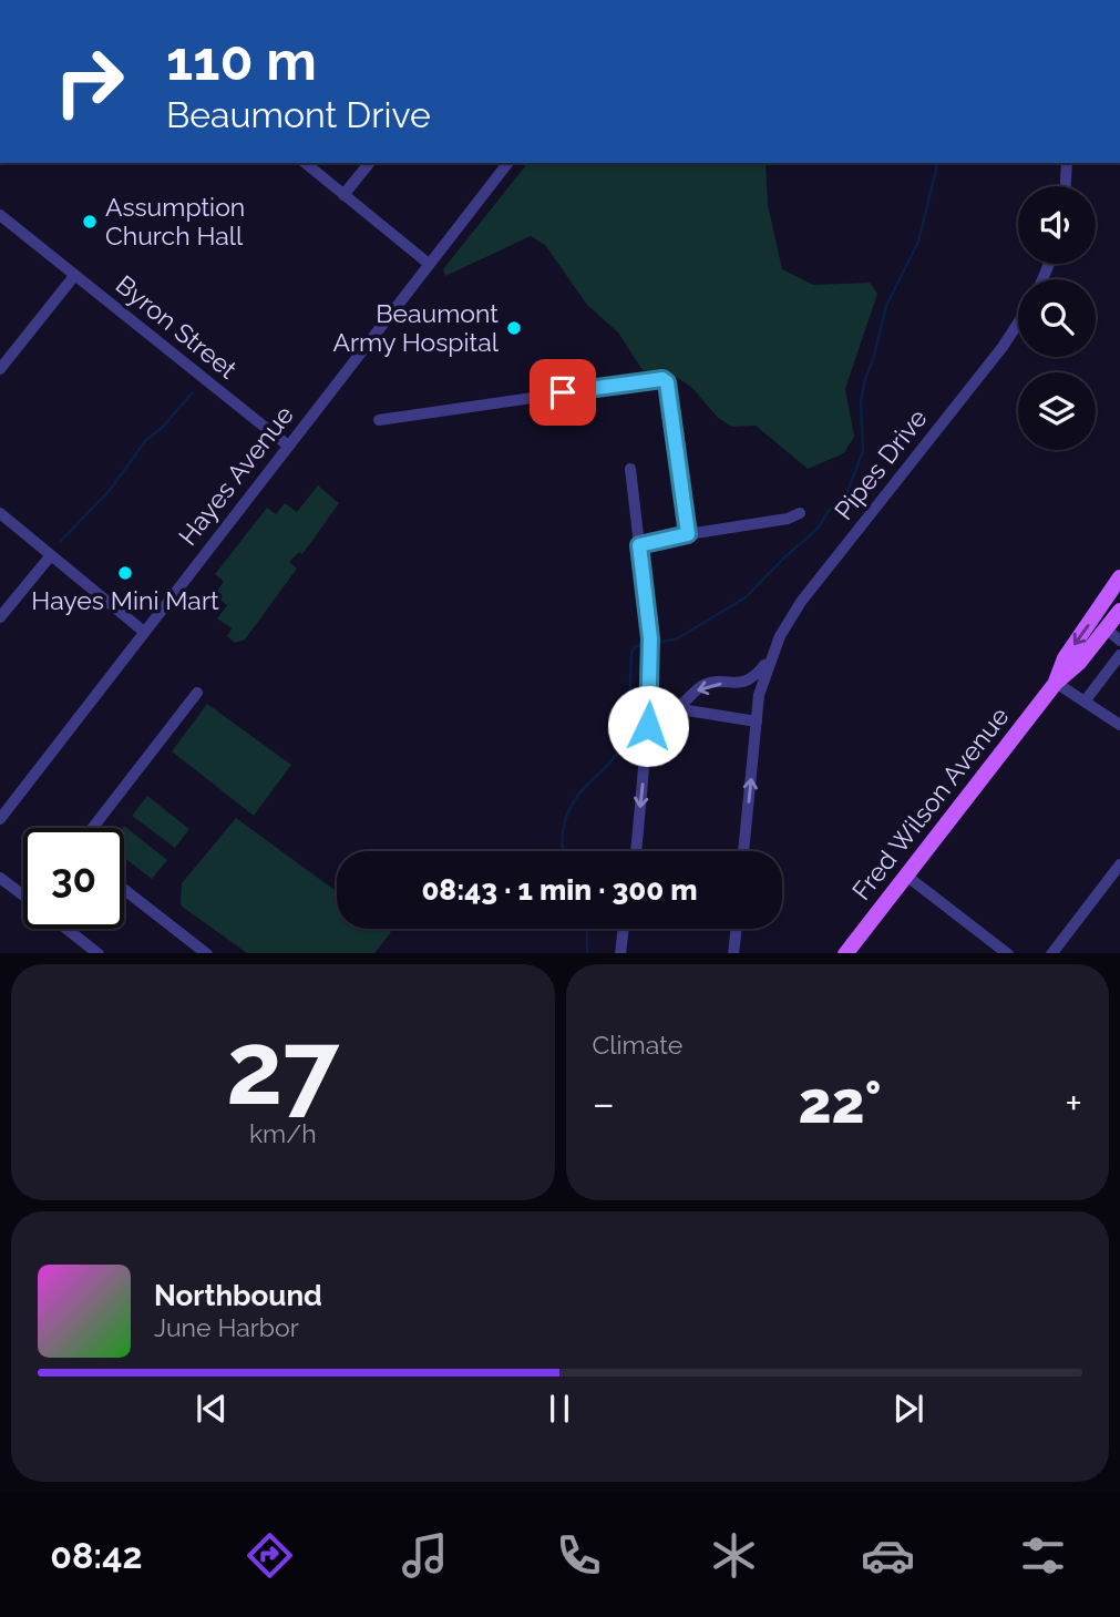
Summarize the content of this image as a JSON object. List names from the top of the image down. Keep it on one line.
{"streets":{"main road":["Fred Wilson Avenue"],"street":["Byron Street","Pipes Drive","Hayes Avenue"]},"crossings":[["Byron Street","Hayes Avenue"]],"places":["Assumption Church Hall","Beaumont Army Hospital","Hayes Mini Mart"],"page":{"turn":["110 m","Beaumont Drive"],"limit":"30","trip":"08:43 · 1 min · 300 m","tile":[["27","km/h"],"Climate"],"heat":["−","22°","+"],"song":["Northbound","June Harbor"],"tabs":"08:42"}}
